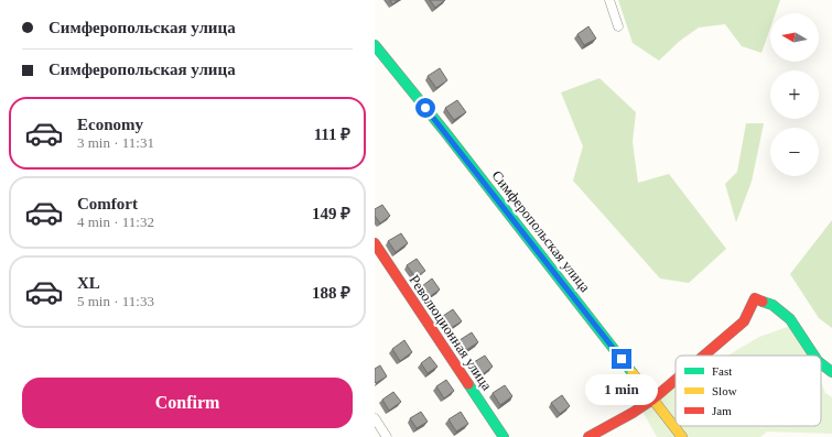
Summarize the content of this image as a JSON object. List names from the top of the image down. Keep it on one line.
{"streets":{"street":["Симферопольская улица","Революционная улица"]},"legend":["Fast","Slow","Jam"],"north":"left","page":{"banner":["Симферопольская улица","Симферопольская улица"],"map_buttons":["+","−"],"list":[{"name":"Economy","note":"3 min · 11:31","value":"111 ₽"},{"name":"Comfort","note":"4 min · 11:32","value":"149 ₽"},{"name":"XL","note":"5 min · 11:33","value":"188 ₽"}],"buttons":"Confirm","bubble":"1 min"}}
